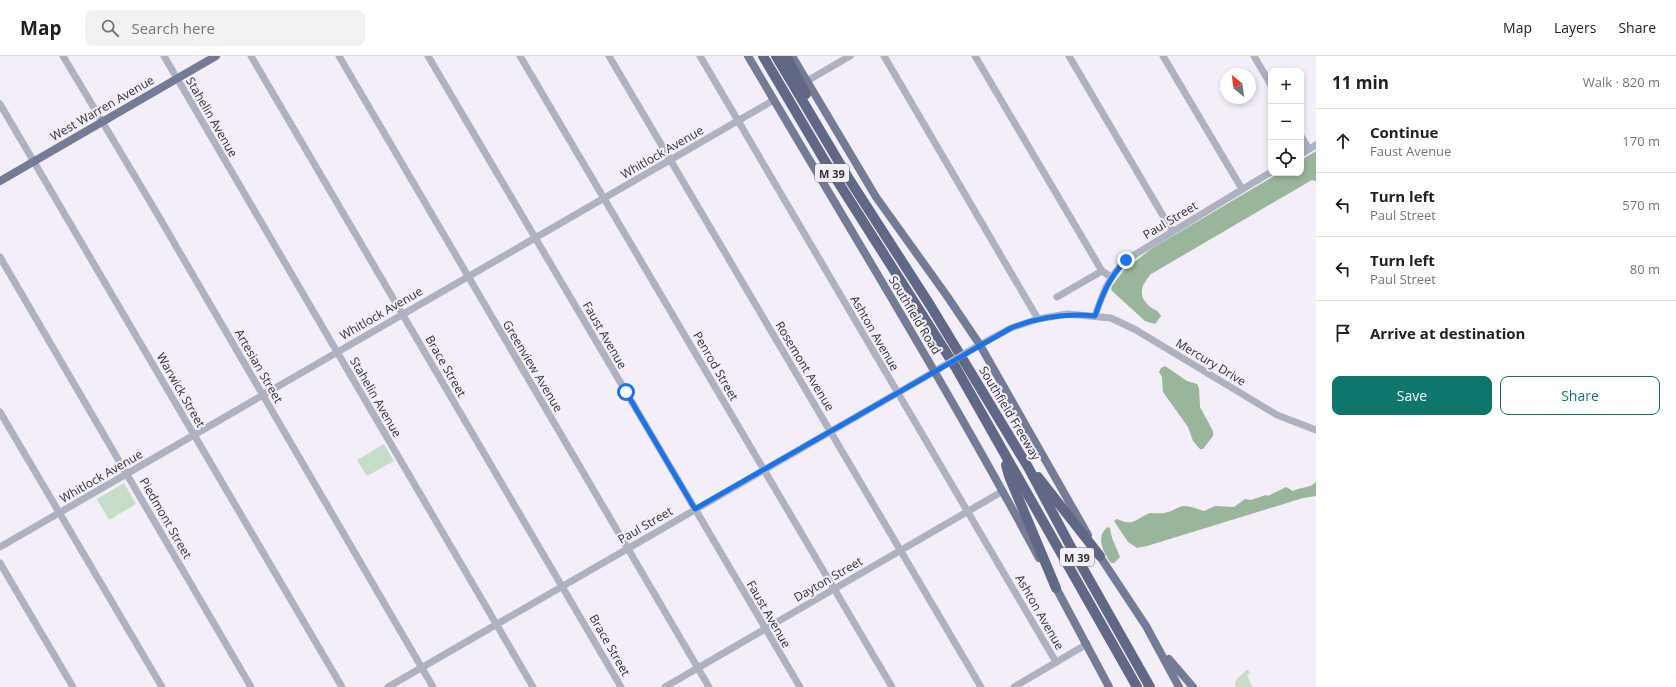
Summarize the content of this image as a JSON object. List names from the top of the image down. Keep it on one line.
{"streets":{"highway":["M 39","Southfield Freeway"],"main road":["West Warren Avenue","Southfield Road"],"street":["Stahelin Avenue","Whitlock Avenue","Paul Street","Ashton Avenue","Faust Avenue","Mercury Drive","Artesian Street","Brace Street","Greenview Avenue","Penrod Street","Rosemont Avenue","Warwick Street","Piedmont Street","Dayton Street"]},"crossings":[["West Warren Avenue","Stahelin Avenue"],["West Warren Avenue","Artesian Street"],["West Warren Avenue","Warwick Street"],["Stahelin Avenue","Whitlock Avenue"],["Stahelin Avenue","Paul Street"],["Whitlock Avenue","Southfield Road"],["Whitlock Avenue","Ashton Avenue"],["Whitlock Avenue","Faust Avenue"],["Whitlock Avenue","Artesian Street"],["Whitlock Avenue","Brace Street"],["Whitlock Avenue","Greenview Avenue"],["Whitlock Avenue","Penrod Street"],["Whitlock Avenue","Rosemont Avenue"],["Whitlock Avenue","Warwick Street"],["Whitlock Avenue","Piedmont Street"],["Paul Street","Southfield Road"],["Paul Street","Ashton Avenue"],["Paul Street","Faust Avenue"],["Paul Street","Mercury Drive"],["Paul Street","Artesian Street"],["Paul Street","Brace Street"],["Paul Street","Greenview Avenue"],["Paul Street","Penrod Street"],["Paul Street","Rosemont Avenue"],["Southfield Road","Dayton Street"],["Ashton Avenue","Dayton Street"],["Faust Avenue","Dayton Street"],["Greenview Avenue","Dayton Street"],["Penrod Street","Dayton Street"],["Rosemont Avenue","Dayton Street"]],"north":"top left","page":{"header":"Map","search":"Search here","nav":["Map","Layers","Share"],"heading":["11 min","Walk · 820 m"],"map_buttons":["+","−"],"list":[["Continue","Faust Avenue","170 m"],["Turn left","Paul Street","570 m"],["Turn left","Paul Street","80 m"],"Arrive at destination"],"buttons":["Save","Share"]}}
